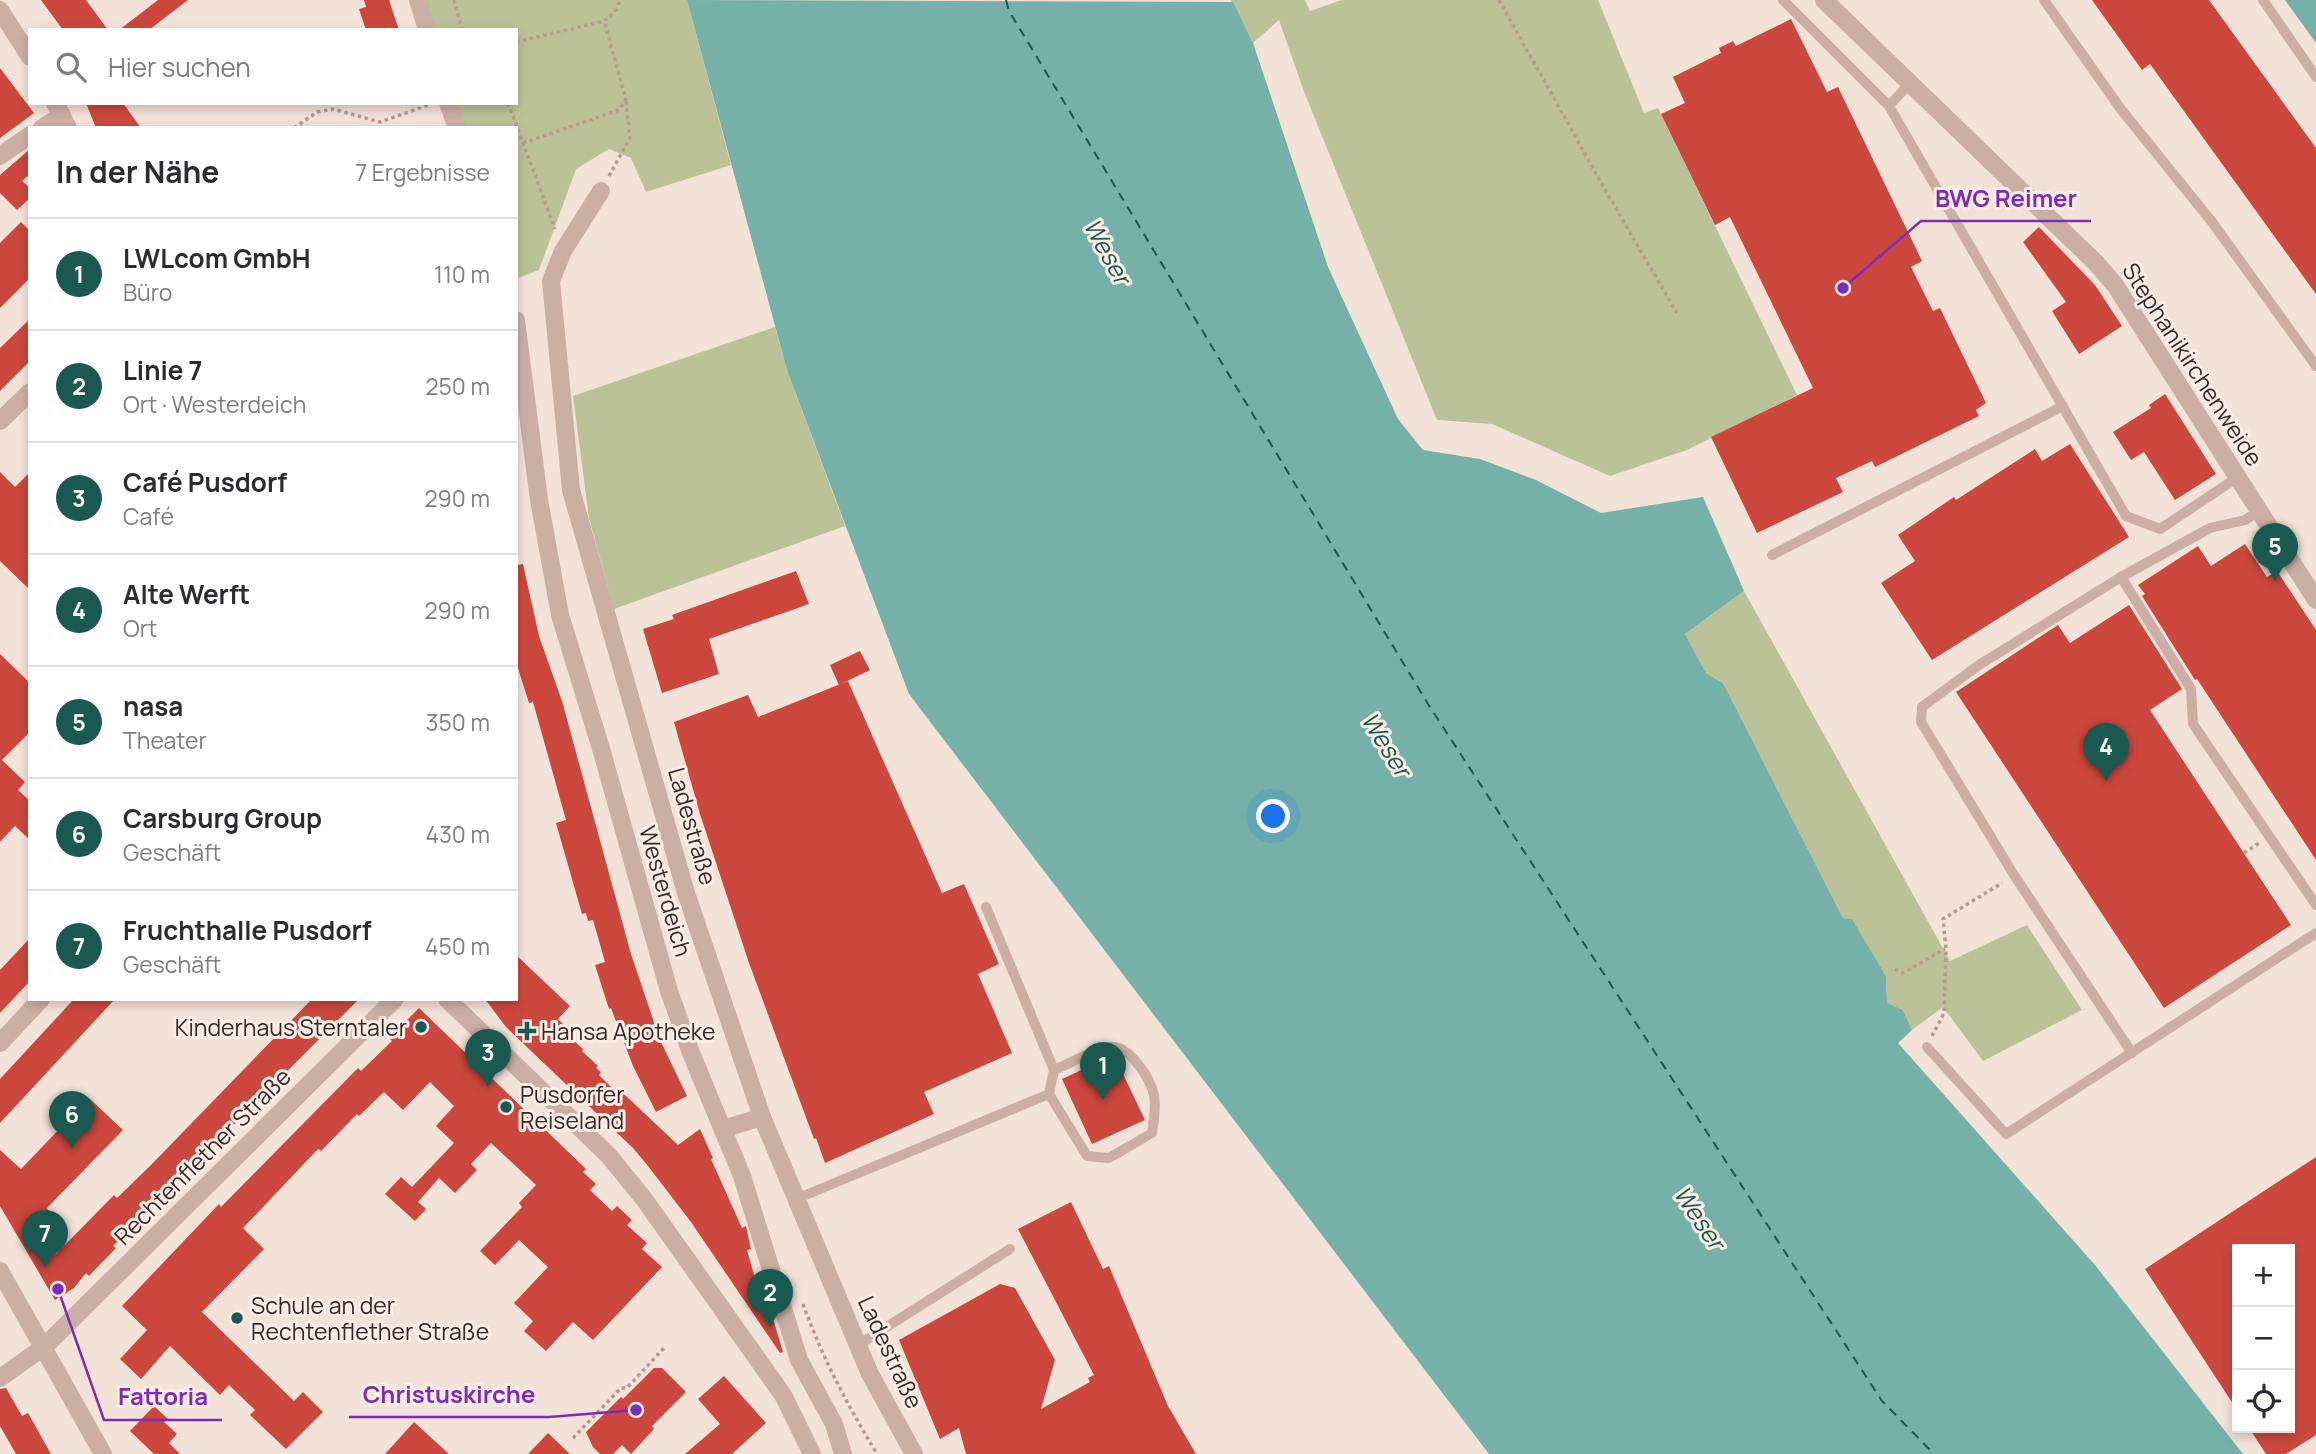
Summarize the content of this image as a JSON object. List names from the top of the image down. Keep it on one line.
{"streets":{"street":["Stephanikirchenweide","Ladestraße","Westerdeich","Rechtenflether Straße"]},"water":["Weser"],"places":{"other":["BWG Reimer","Kinderhaus Sterntaler","Pusdorfer Reiseland","Fattoria","Schule an der Rechtenflether Straße","Christuskirche"],"health":["Hansa Apotheke"]},"page":{"search":"Hier suchen","heading":["In der Nähe","7 Ergebnisse"],"list":[{"mark":"1","name":"LWLcom GmbH","note":"Büro","value":"110 m"},{"mark":"2","name":"Linie 7","note":"Ort · Westerdeich","value":"250 m"},{"mark":"3","name":"Café Pusdorf","note":"Café","value":"290 m"},{"mark":"4","name":"Alte Werft","note":"Ort","value":"290 m"},{"mark":"5","name":"nasa","note":"Theater","value":"350 m"},{"mark":"6","name":"Carsburg Group","note":"Geschäft","value":"430 m"},{"mark":"7","name":"Fruchthalle Pusdorf","note":"Geschäft","value":"450 m"}],"pins":["5","4","3","1","6","7","2"],"map_buttons":["+","−"]}}
